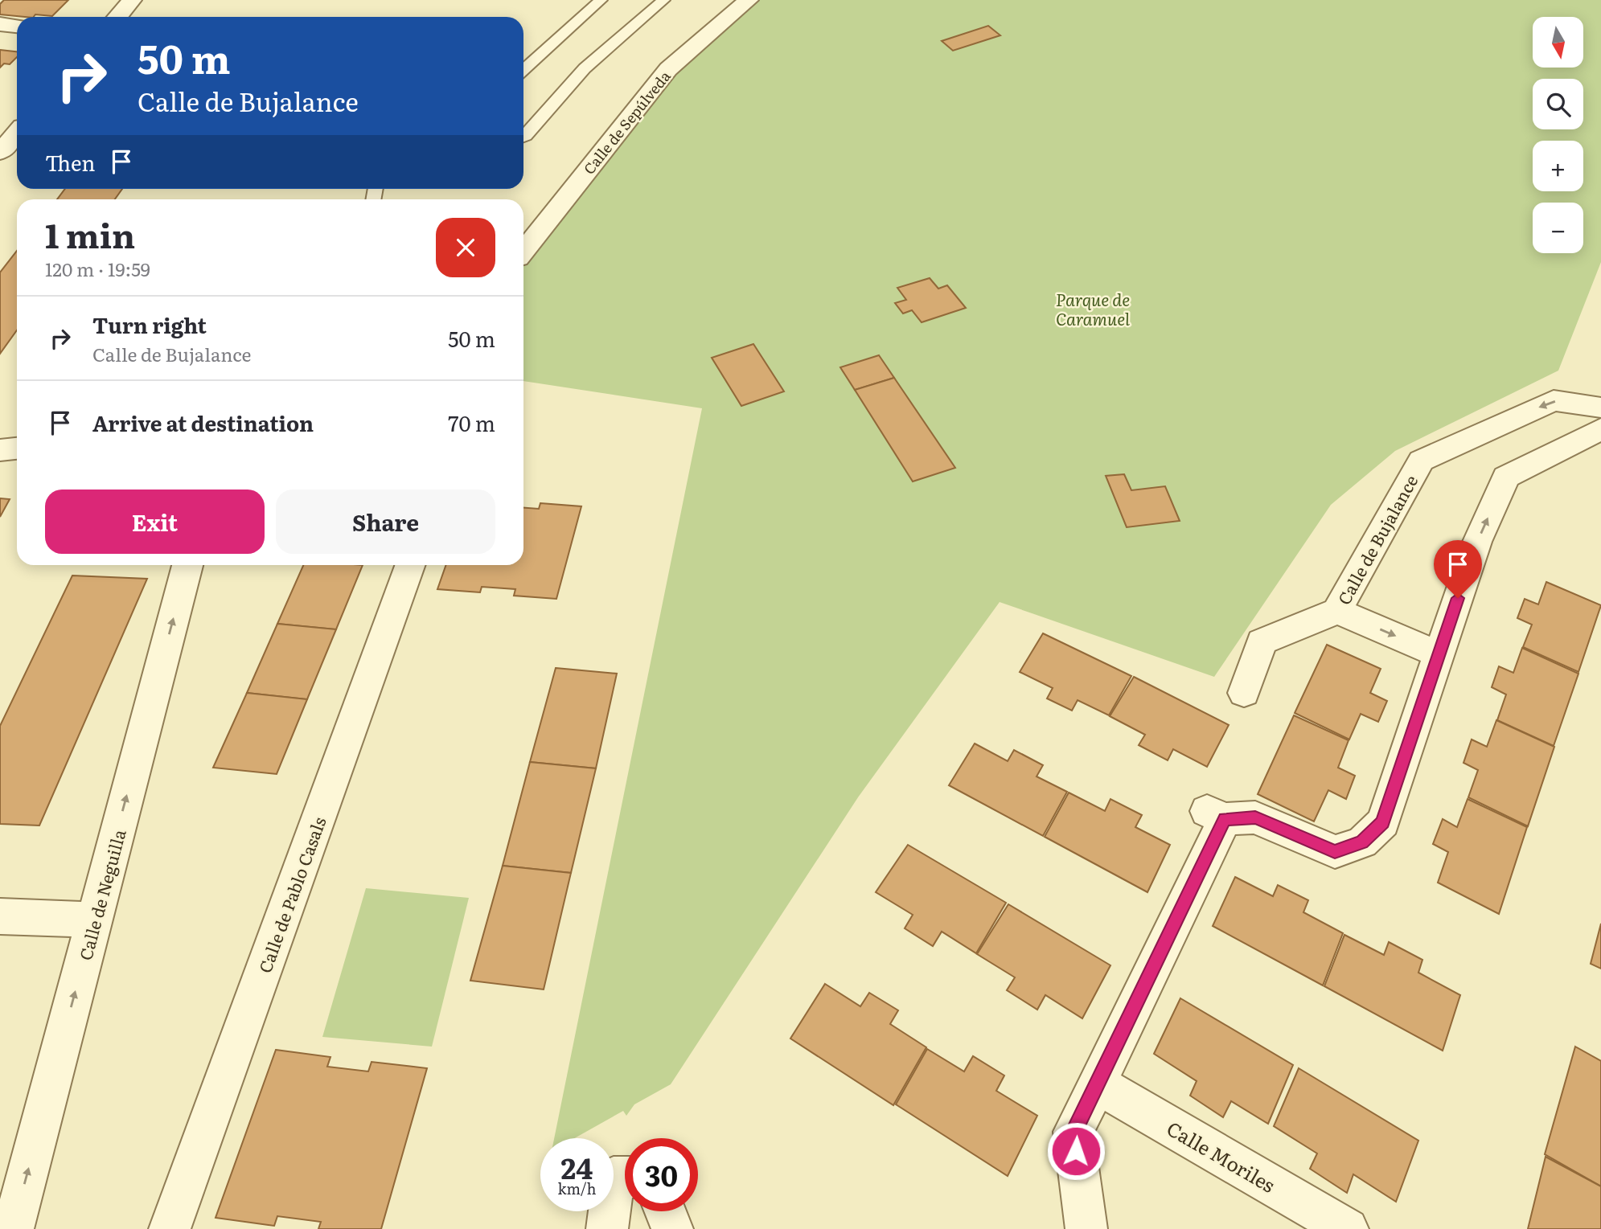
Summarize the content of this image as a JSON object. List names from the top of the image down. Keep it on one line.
{"streets":{"street":["Calle de Sepúlveda","Calle de Bujalance","Calle de Neguilla","Calle de Pablo Casals","Calle Moriles"]},"one_way":["Calle de Neguilla"],"parks":["Parque de Caramuel"],"north":"bottom","page":{"map_buttons":["+","−"],"turn":["50 m","Calle de Bujalance"],"then":"Then","heading":["1 min","120 m · 19:59"],"list":[{"name":"Turn right","note":"Calle de Bujalance","value":"50 m"},{"name":"Arrive at destination","value":"70 m"}],"buttons":["Exit","Share"],"speed":"24 km/h","limit":"30"}}
